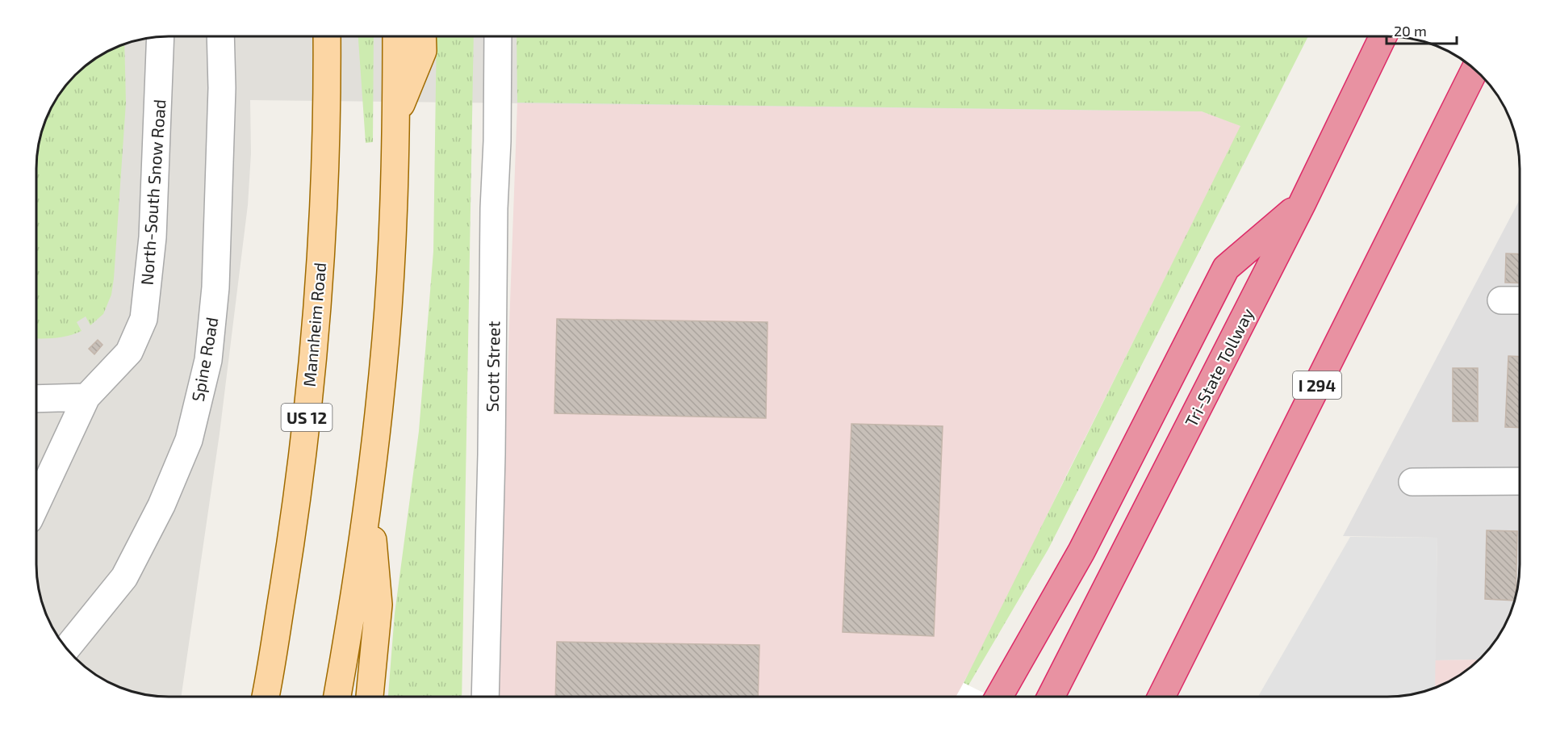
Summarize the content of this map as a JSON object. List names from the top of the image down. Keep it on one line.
{"streets":{"highway":["Tri-State Tollway","I 294"],"main road":["Mannheim Road","US 12"],"street":["North-South Snow Road","Spine Road","Scott Street"]},"scale_bar":"20 m"}
